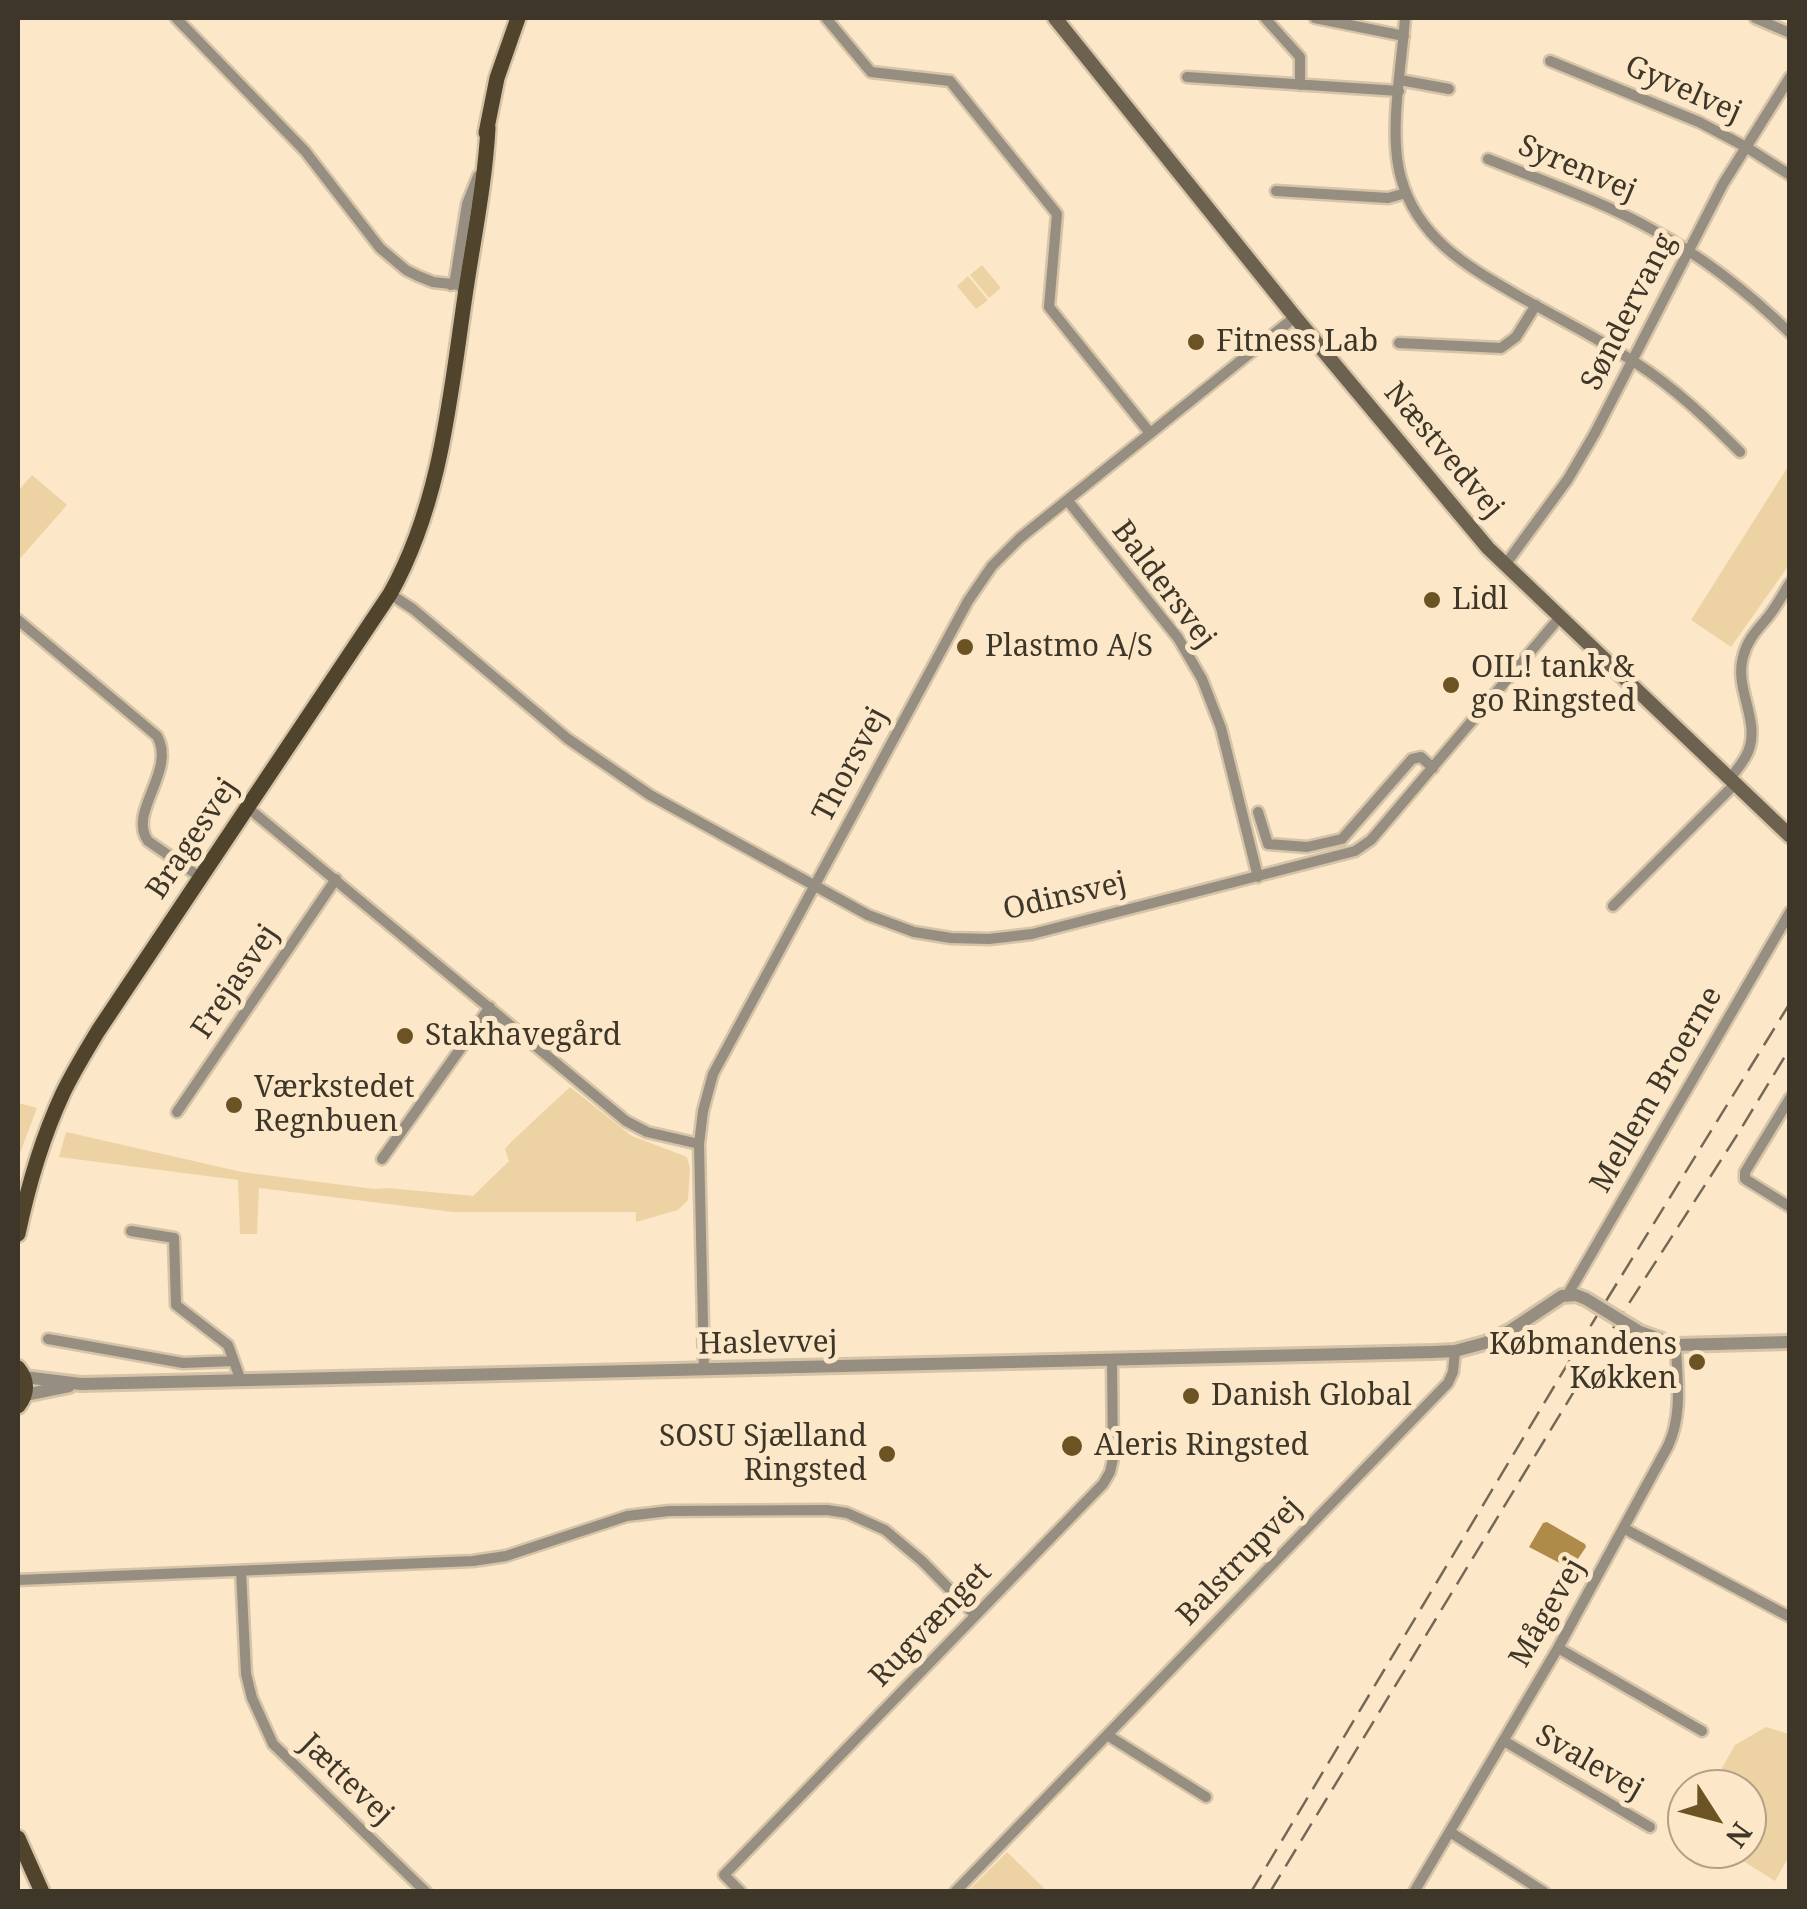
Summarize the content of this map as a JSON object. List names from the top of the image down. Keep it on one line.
{"streets":{"main road":["Næstvedvej","Bragesvej"],"street":["Gyvelvej","Syrenvej","Søndervang","Baldersvej","Thorsvej","Odinsvej","Frejasvej","Mellem Broerne","Haslevvej","Balstrupvej","Mågevej","Rugvænget","Svalevej","Jættevej"]},"crossings":[["Gyvelvej","Søndervang"],["Syrenvej","Søndervang"],["Søndervang","Næstvedvej"],["Næstvedvej","Thorsvej"],["Næstvedvej","Odinsvej"],["Baldersvej","Thorsvej"],["Baldersvej","Odinsvej"],["Thorsvej","Odinsvej"],["Thorsvej","Haslevvej"],["Bragesvej","Odinsvej"],["Haslevvej","Balstrupvej"],["Haslevvej","Rugvænget"],["Mågevej","Svalevej"]],"places":["Fitness Lab","Lidl","Plastmo A/S","OIL! tank & go Ringsted","Stakhavegård","Værkstedet Regnbuen","Købmandens Køkken","Danish Global","Aleris Ringsted","SOSU Sjælland Ringsted"],"north":"bottom right"}
